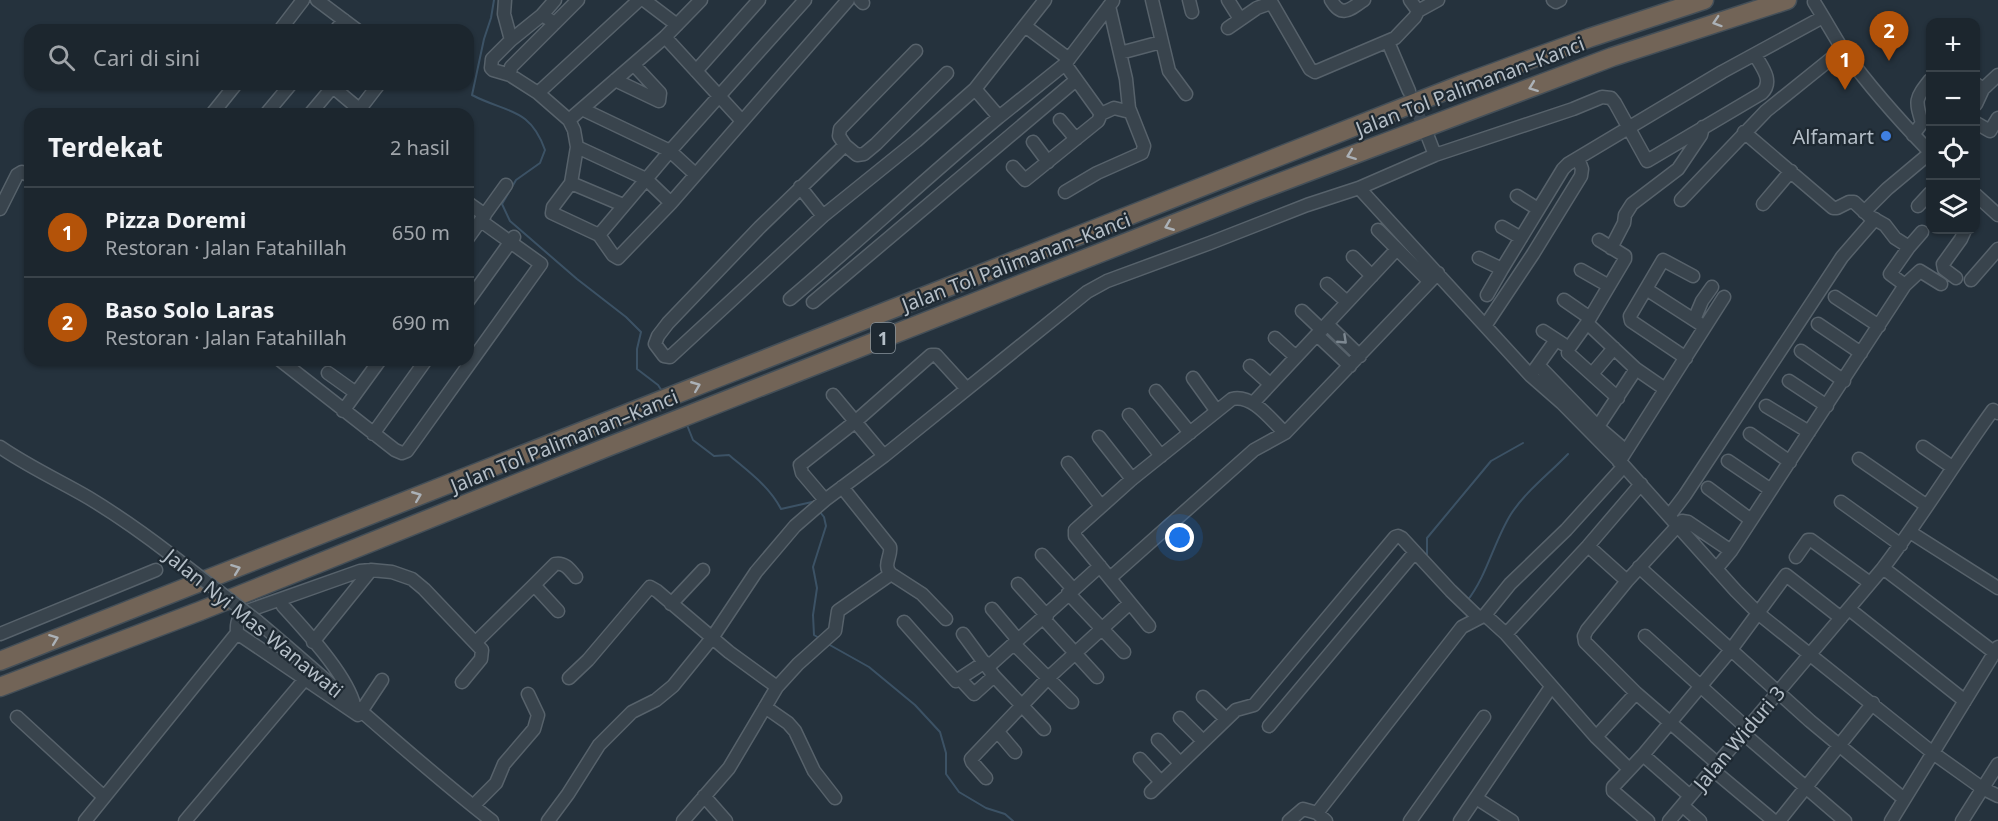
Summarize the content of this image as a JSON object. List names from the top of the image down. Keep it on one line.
{"streets":{"highway":["Jalan Tol Palimanan–Kanci","1"],"street":["Jalan Nyi Mas Wanawati","Jalan Widuri 3"]},"places":["Alfamart"],"page":{"pins":["2","1"],"map_buttons":["+","−"],"search":"Cari di sini","heading":["Terdekat","2 hasil"],"list":[{"mark":"1","name":"Pizza Doremi","note":"Restoran · Jalan Fatahillah","value":"650 m"},{"mark":"2","name":"Baso Solo Laras","note":"Restoran · Jalan Fatahillah","value":"690 m"}]}}
